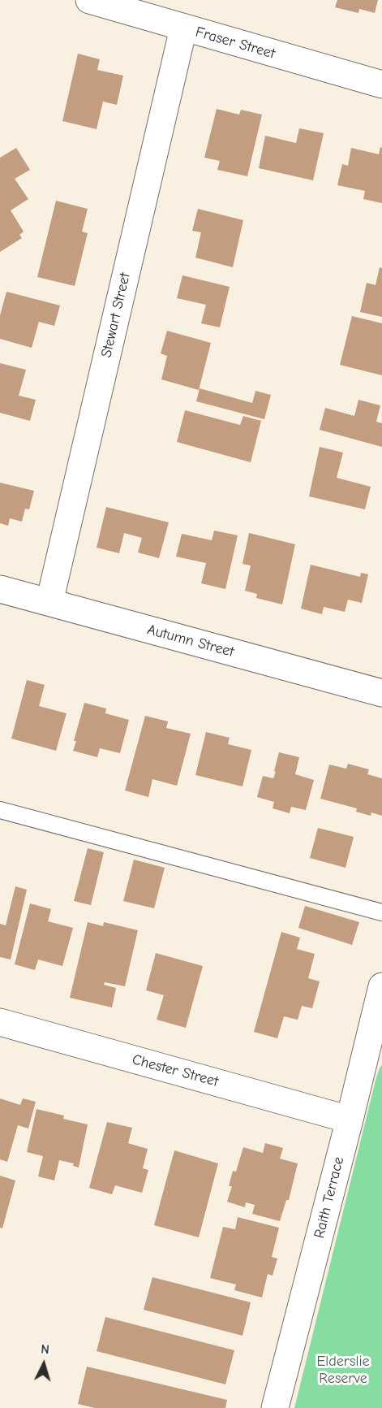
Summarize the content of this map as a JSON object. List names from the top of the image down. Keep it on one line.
{"streets":{"street":["Fraser Street","Stewart Street","Autumn Street","Chester Street","Raith Terrace"]},"crossings":[["Fraser Street","Stewart Street"],["Stewart Street","Autumn Street"],["Chester Street","Raith Terrace"]],"parks":["Elderslie Reserve"],"north":"top"}
